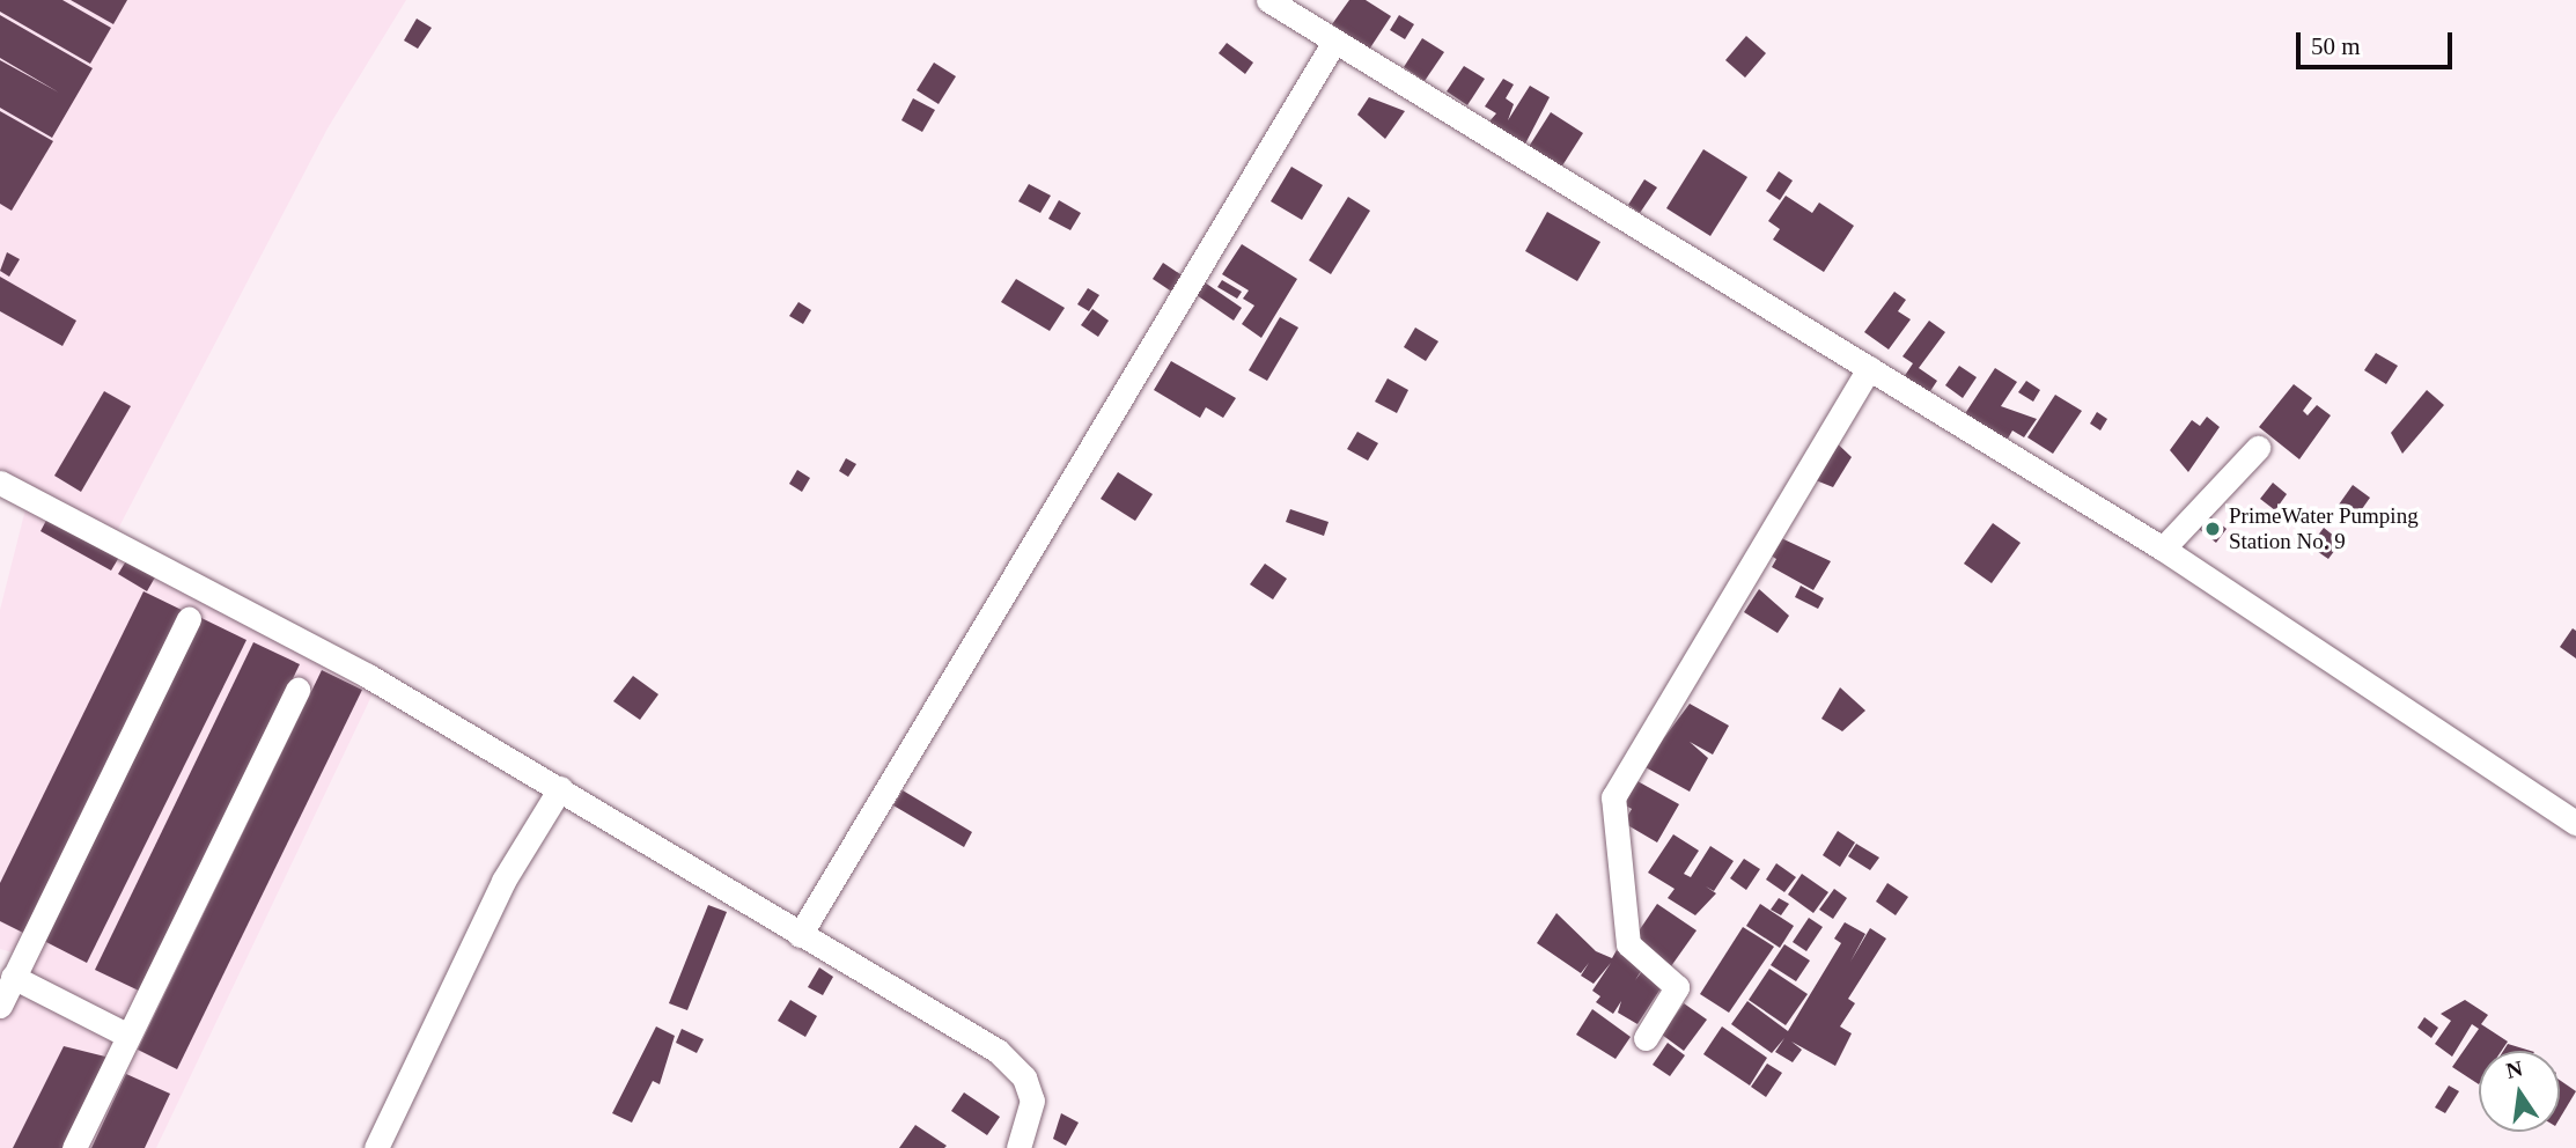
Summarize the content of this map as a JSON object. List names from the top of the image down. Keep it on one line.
{"places":["PrimeWater Pumping Station No. 9"],"scale_bar":"50 m","north":"top"}
